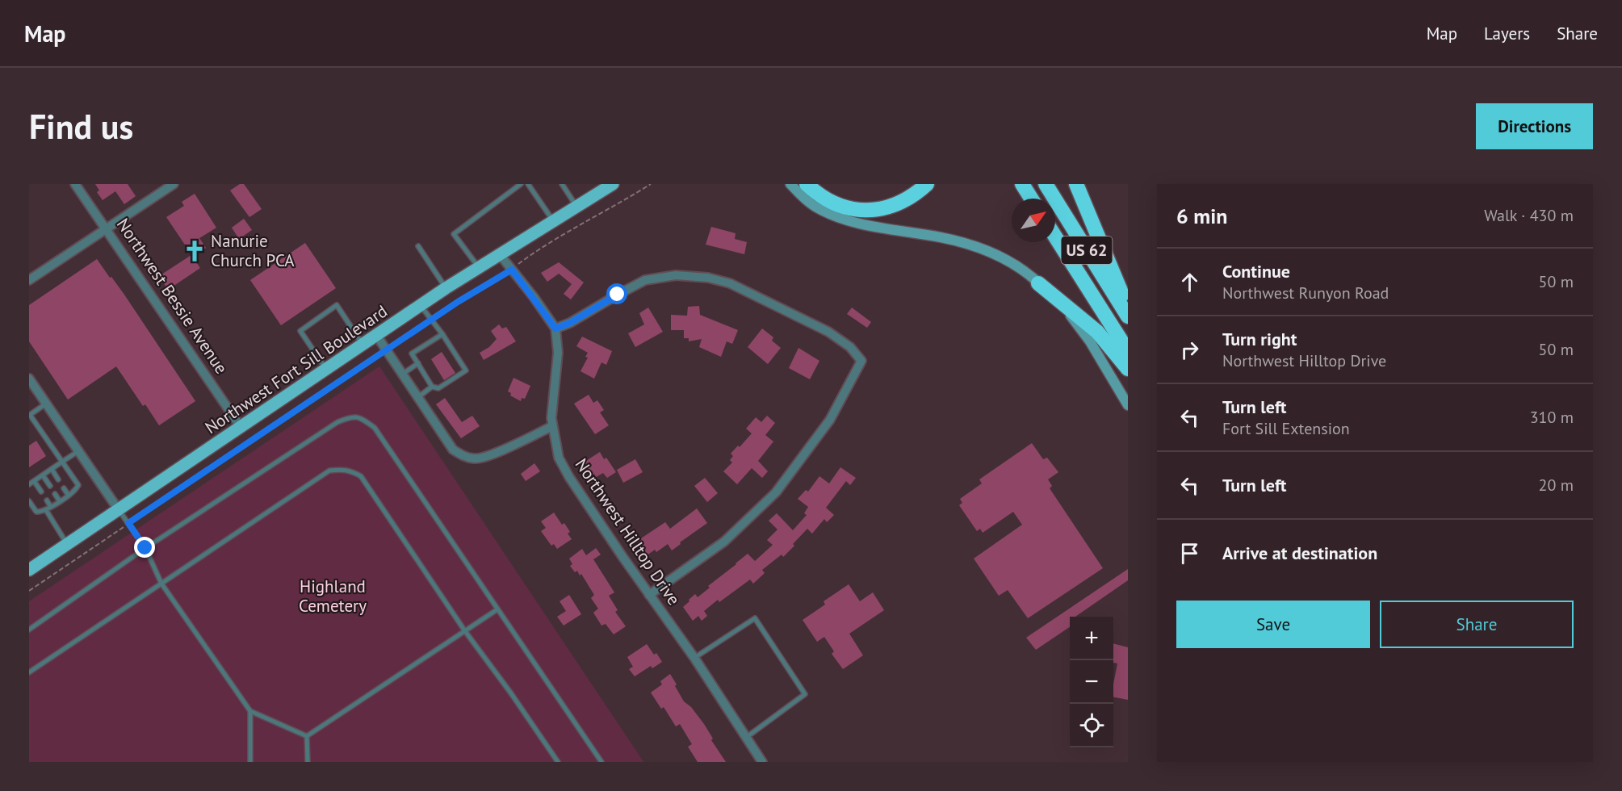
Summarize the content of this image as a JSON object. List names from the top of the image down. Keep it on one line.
{"streets":{"highway":["US 62"],"main road":["Northwest Fort Sill Boulevard"],"street":["Northwest Bessie Avenue","Northwest Hilltop Drive"]},"crossings":[["Northwest Bessie Avenue","Northwest Fort Sill Boulevard"]],"parks":["Highland Cemetery"],"places":{"church":["Nanurie Church PCA"]},"north":"top right","page":{"header":"Map","nav":["Map","Layers","Share"],"buttons":["Directions",["Save","Share"]],"title":"Find us","heading":["6 min","Walk · 430 m"],"list":[["Continue","Northwest Runyon Road","50 m"],["Turn right","Northwest Hilltop Drive","50 m"],["Turn left","Fort Sill Extension","310 m"],["Turn left","20 m"],"Arrive at destination"],"map_buttons":["+","−"]}}
